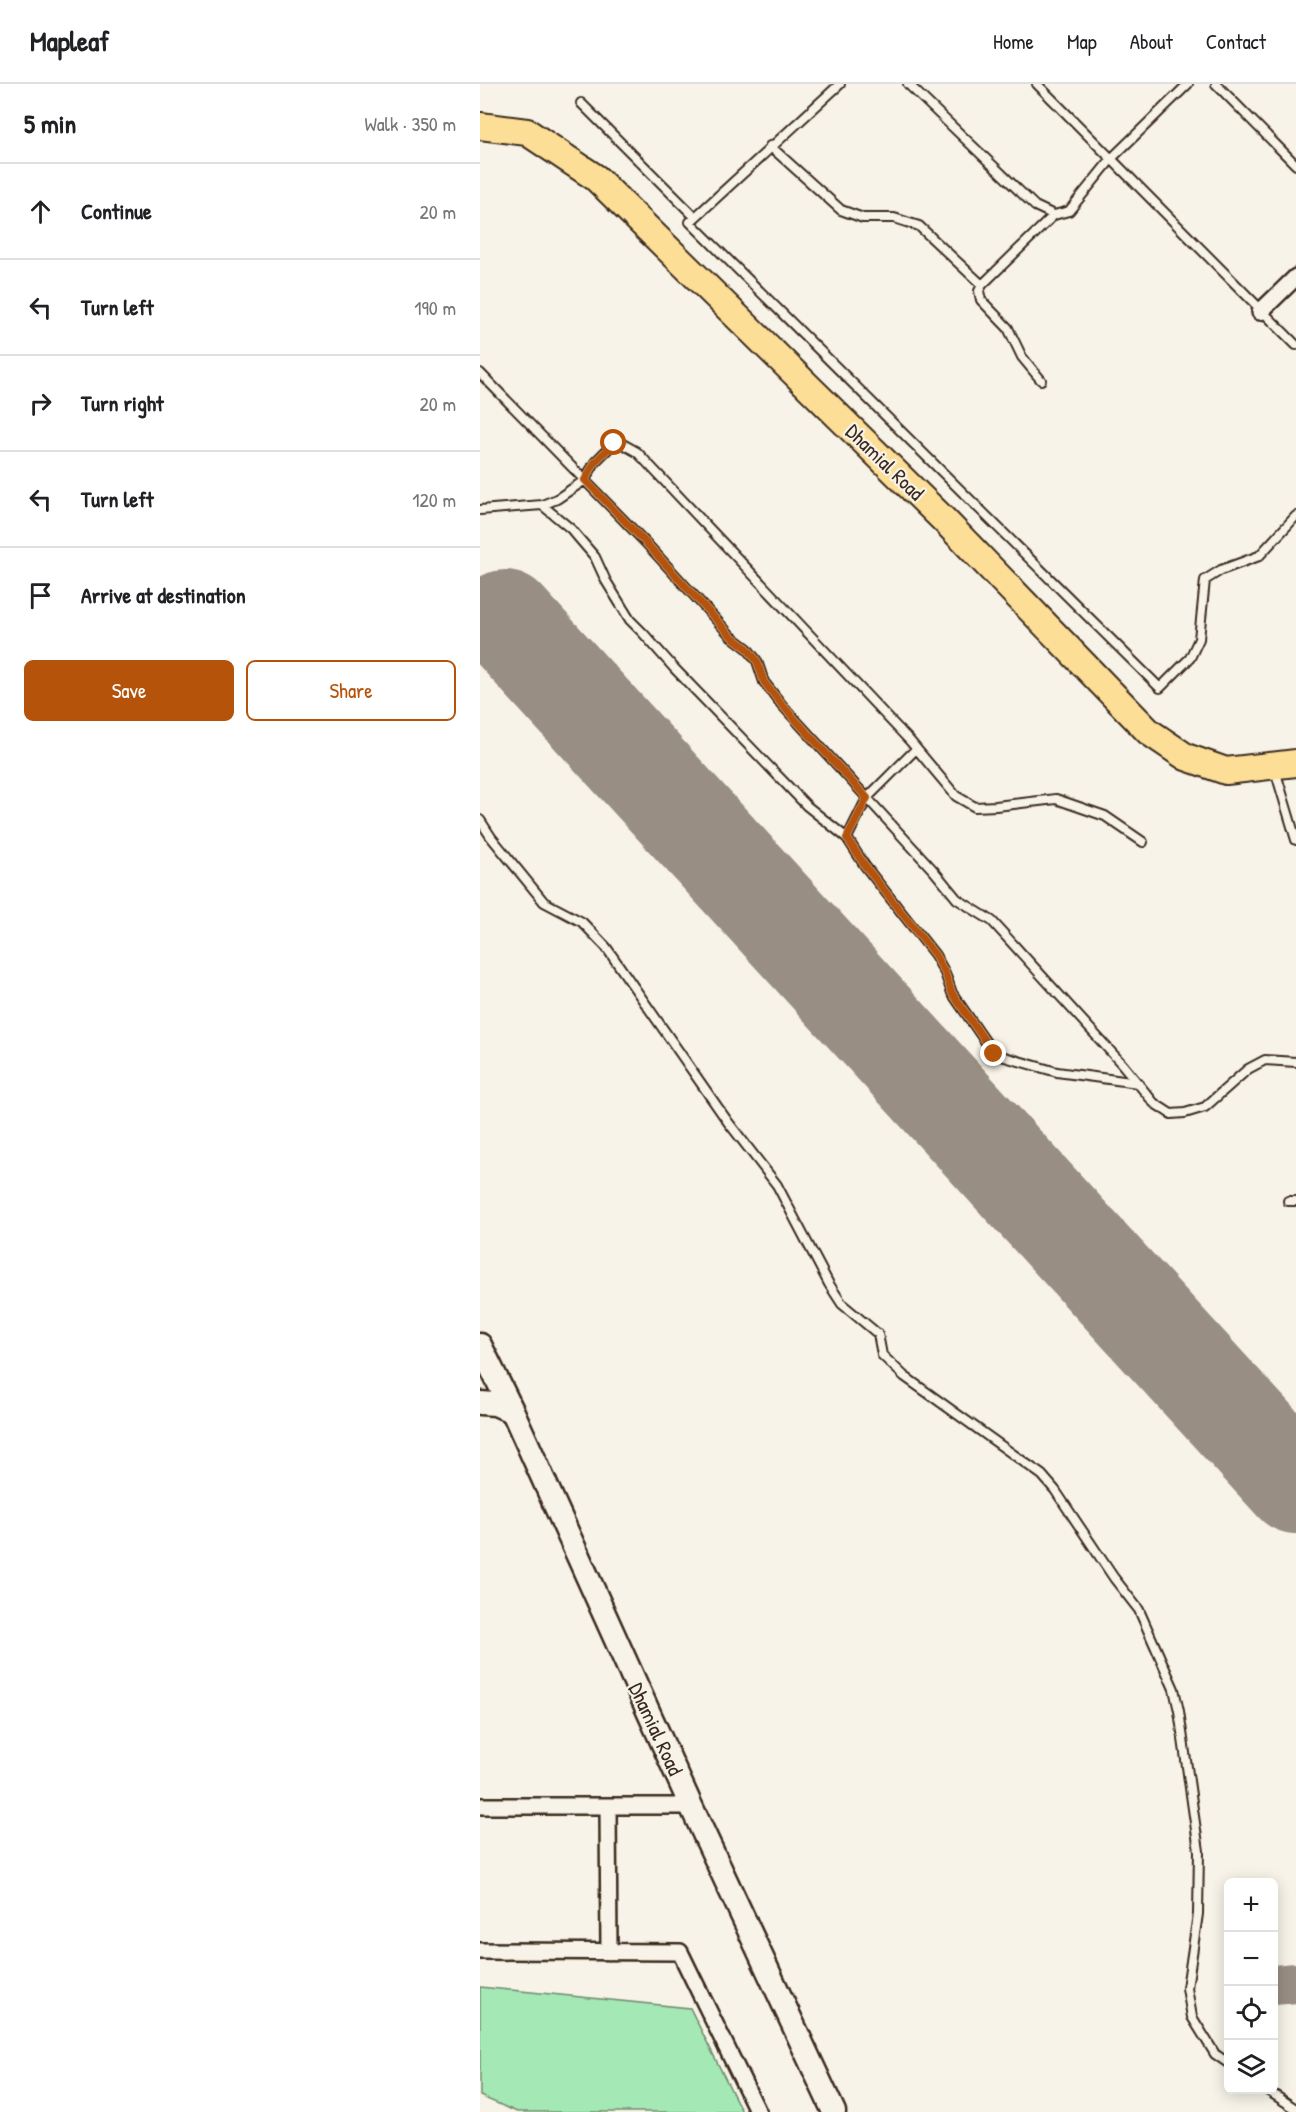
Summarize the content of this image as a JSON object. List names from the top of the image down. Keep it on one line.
{"streets":{"main road":["Dhamial Road"]},"page":{"header":"Mapleaf","nav":["Home","Map","About","Contact"],"heading":["5 min","Walk · 350 m"],"list":[["Continue","20 m"],["Turn left","190 m"],["Turn right","20 m"],["Turn left","120 m"],"Arrive at destination"],"buttons":["Save","Share"],"map_buttons":["+","−"]}}
